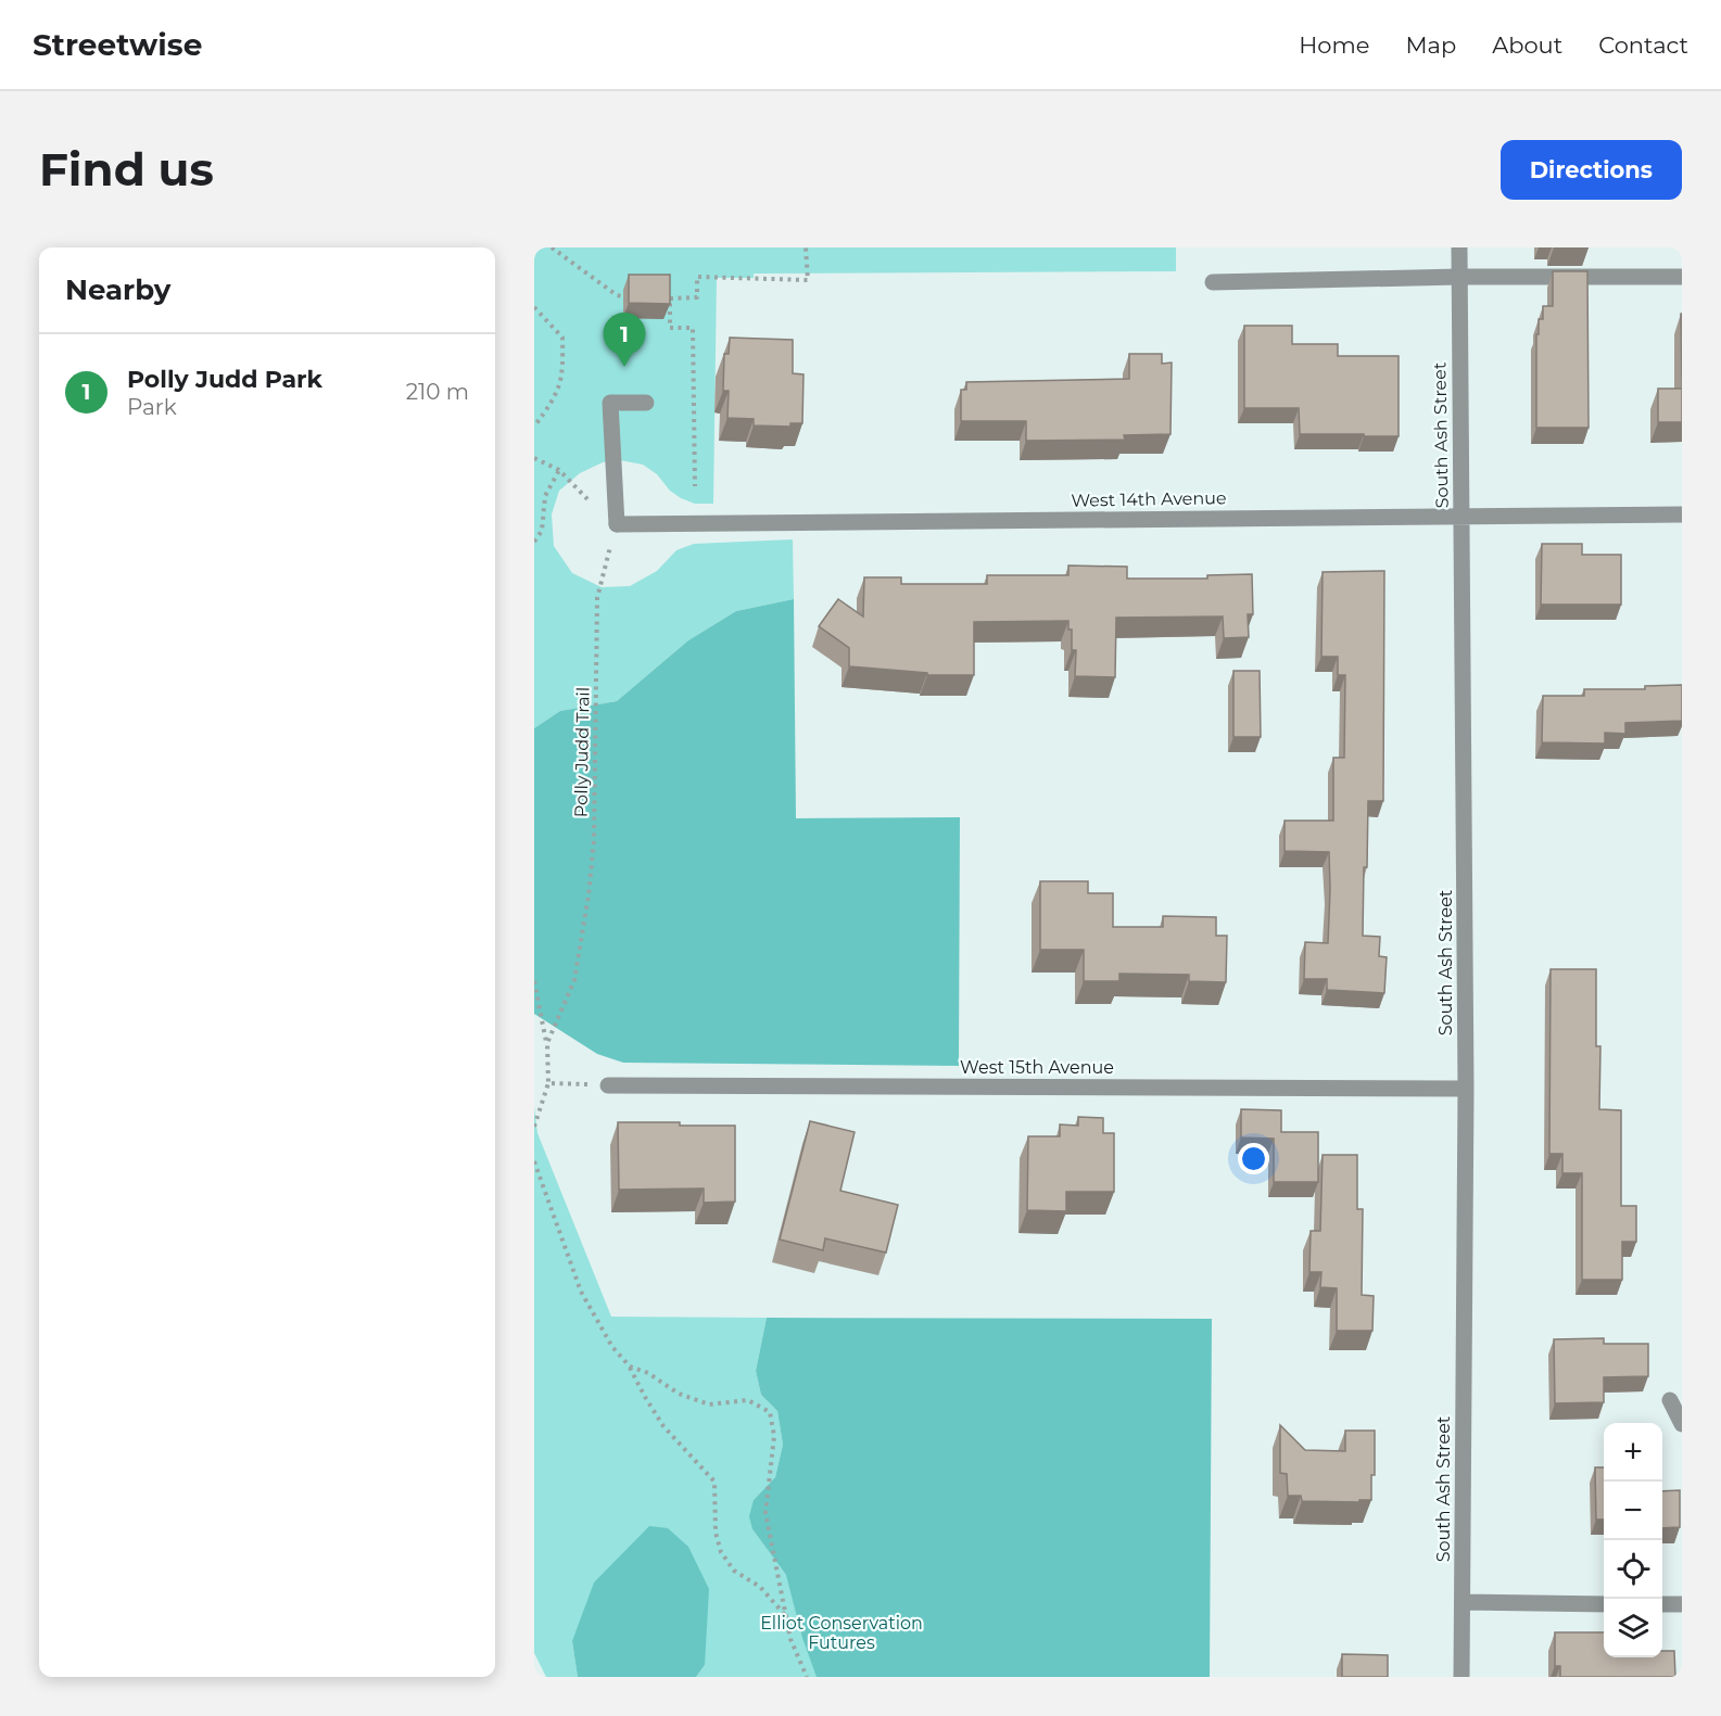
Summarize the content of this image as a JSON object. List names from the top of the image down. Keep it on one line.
{"streets":{"street":["South Ash Street","West 14th Avenue","West 15th Avenue"],"path":["Polly Judd Trail"]},"crossings":[["South Ash Street","West 14th Avenue"],["South Ash Street","West 15th Avenue"],["West 14th Avenue","Polly Judd Trail"]],"parks":["Elliot Conservation Futures"],"page":{"header":"Streetwise","nav":["Home","Map","About","Contact"],"buttons":"Directions","title":"Find us","heading":"Nearby","pins":"1","list":[{"mark":"1","name":"Polly Judd Park","note":"Park","value":"210 m"}],"map_buttons":["+","−"]}}
